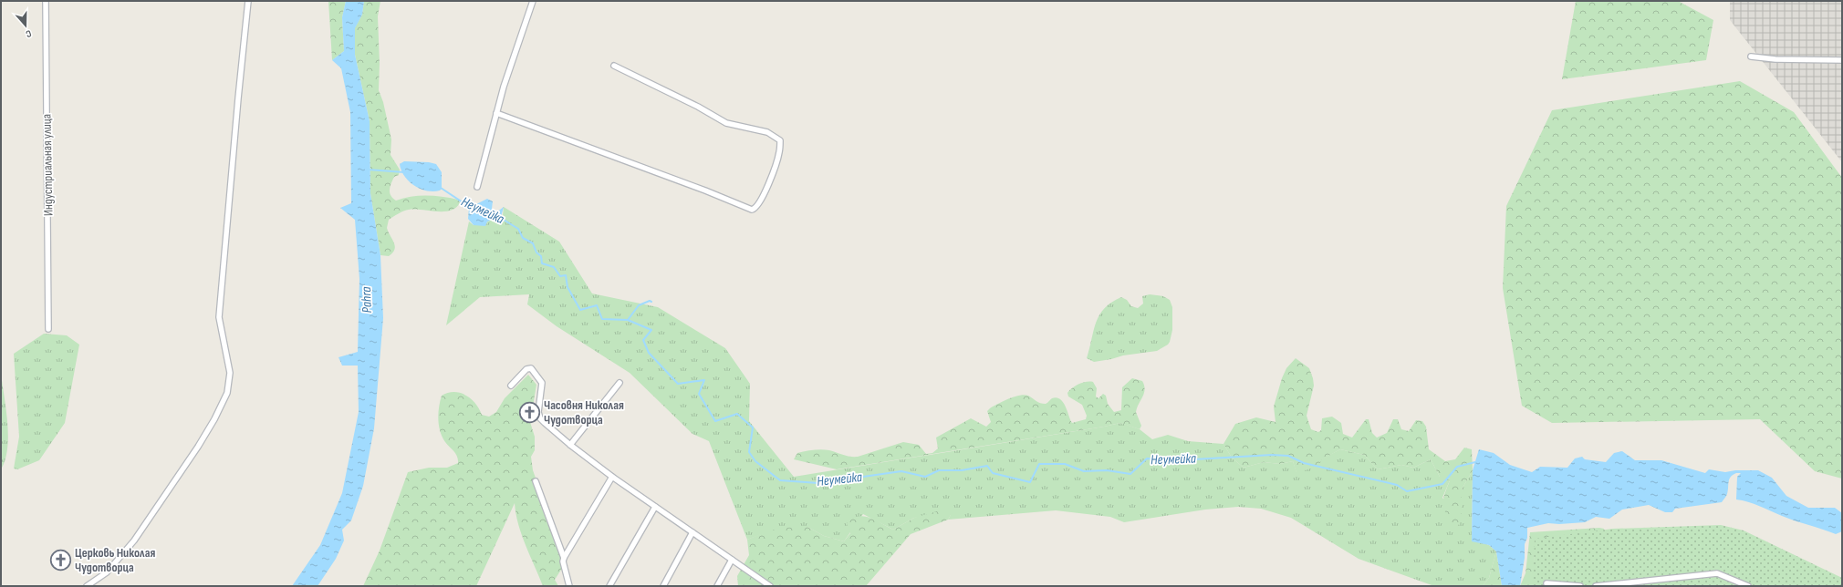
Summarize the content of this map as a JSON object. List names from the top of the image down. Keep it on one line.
{"streets":{"street":["Индустриальная улица"]},"water":["Неумейка","Pahra"],"places":{"church":["Часовня Николая Чудотворца","Церковь Николая Чудотворца"]},"north":"bottom"}
